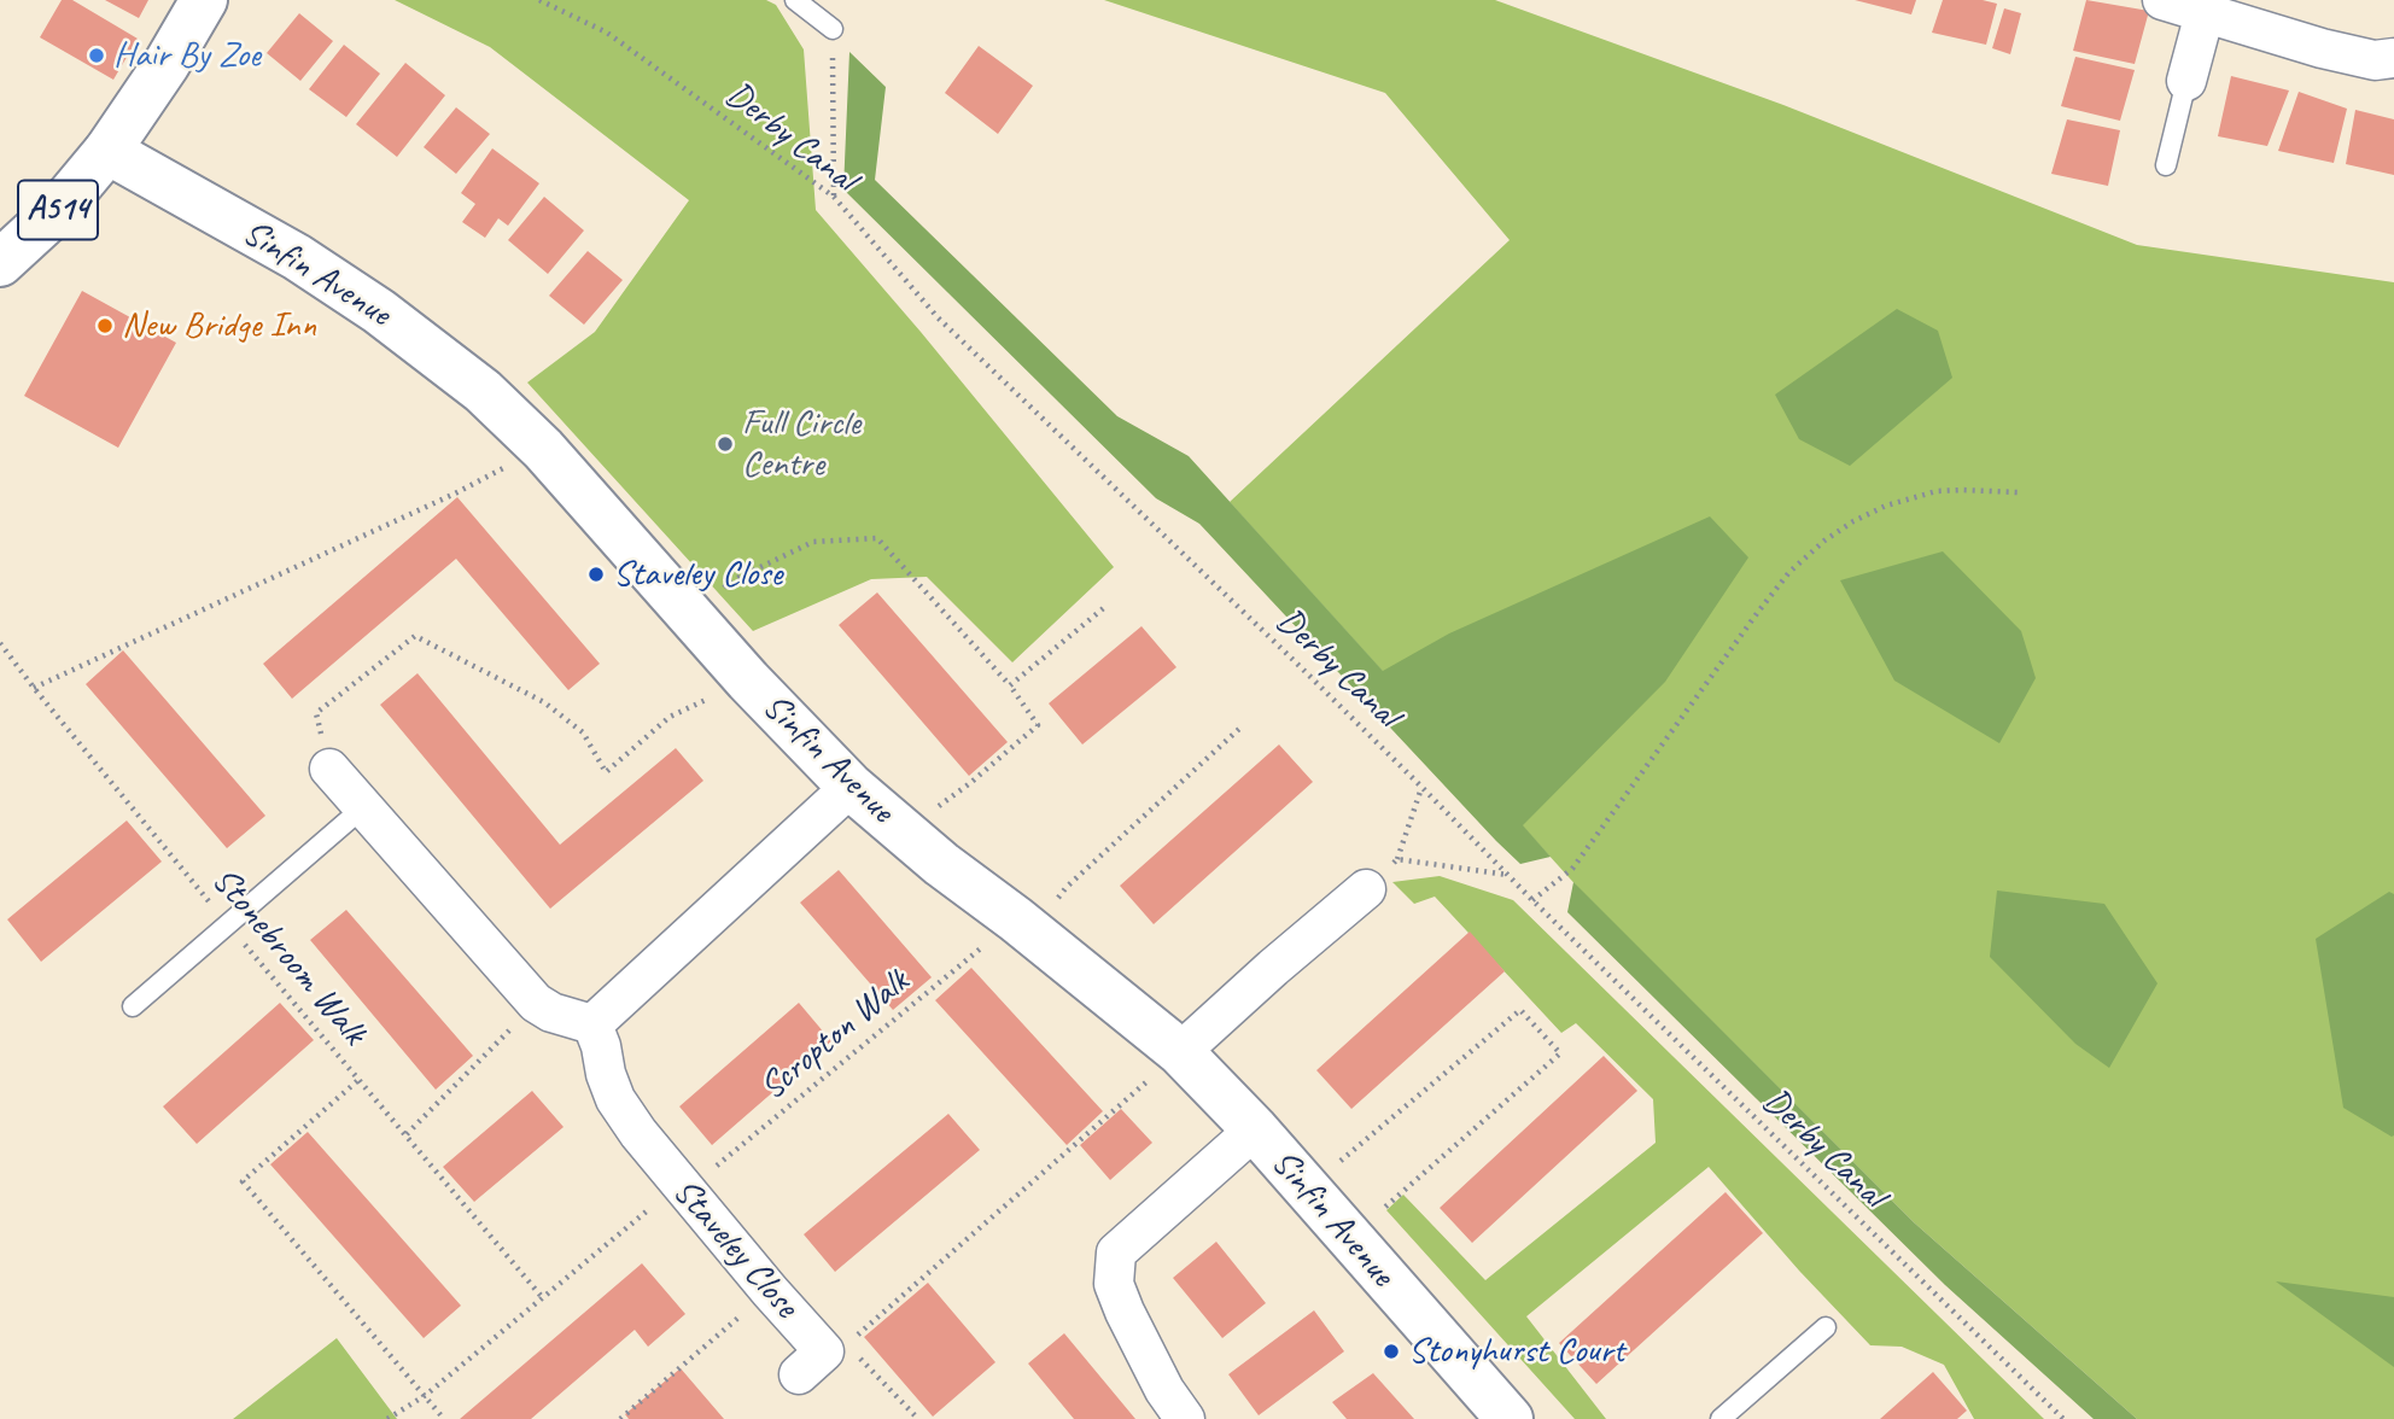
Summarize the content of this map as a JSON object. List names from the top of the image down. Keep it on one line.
{"streets":{"street":["A514","Sinfin Avenue","Staveley Close"],"path":["Derby Canal","Stonebroom Walk","Scropton Walk"]},"crossings":[["A514","Sinfin Avenue"],["Sinfin Avenue","Scropton Walk"],["Stonebroom Walk","Scropton Walk"],["Scropton Walk","Staveley Close"]],"places":["Hair By Zoe","New Bridge Inn","Full Circle Centre","Staveley Close","Stonyhurst Court"]}
